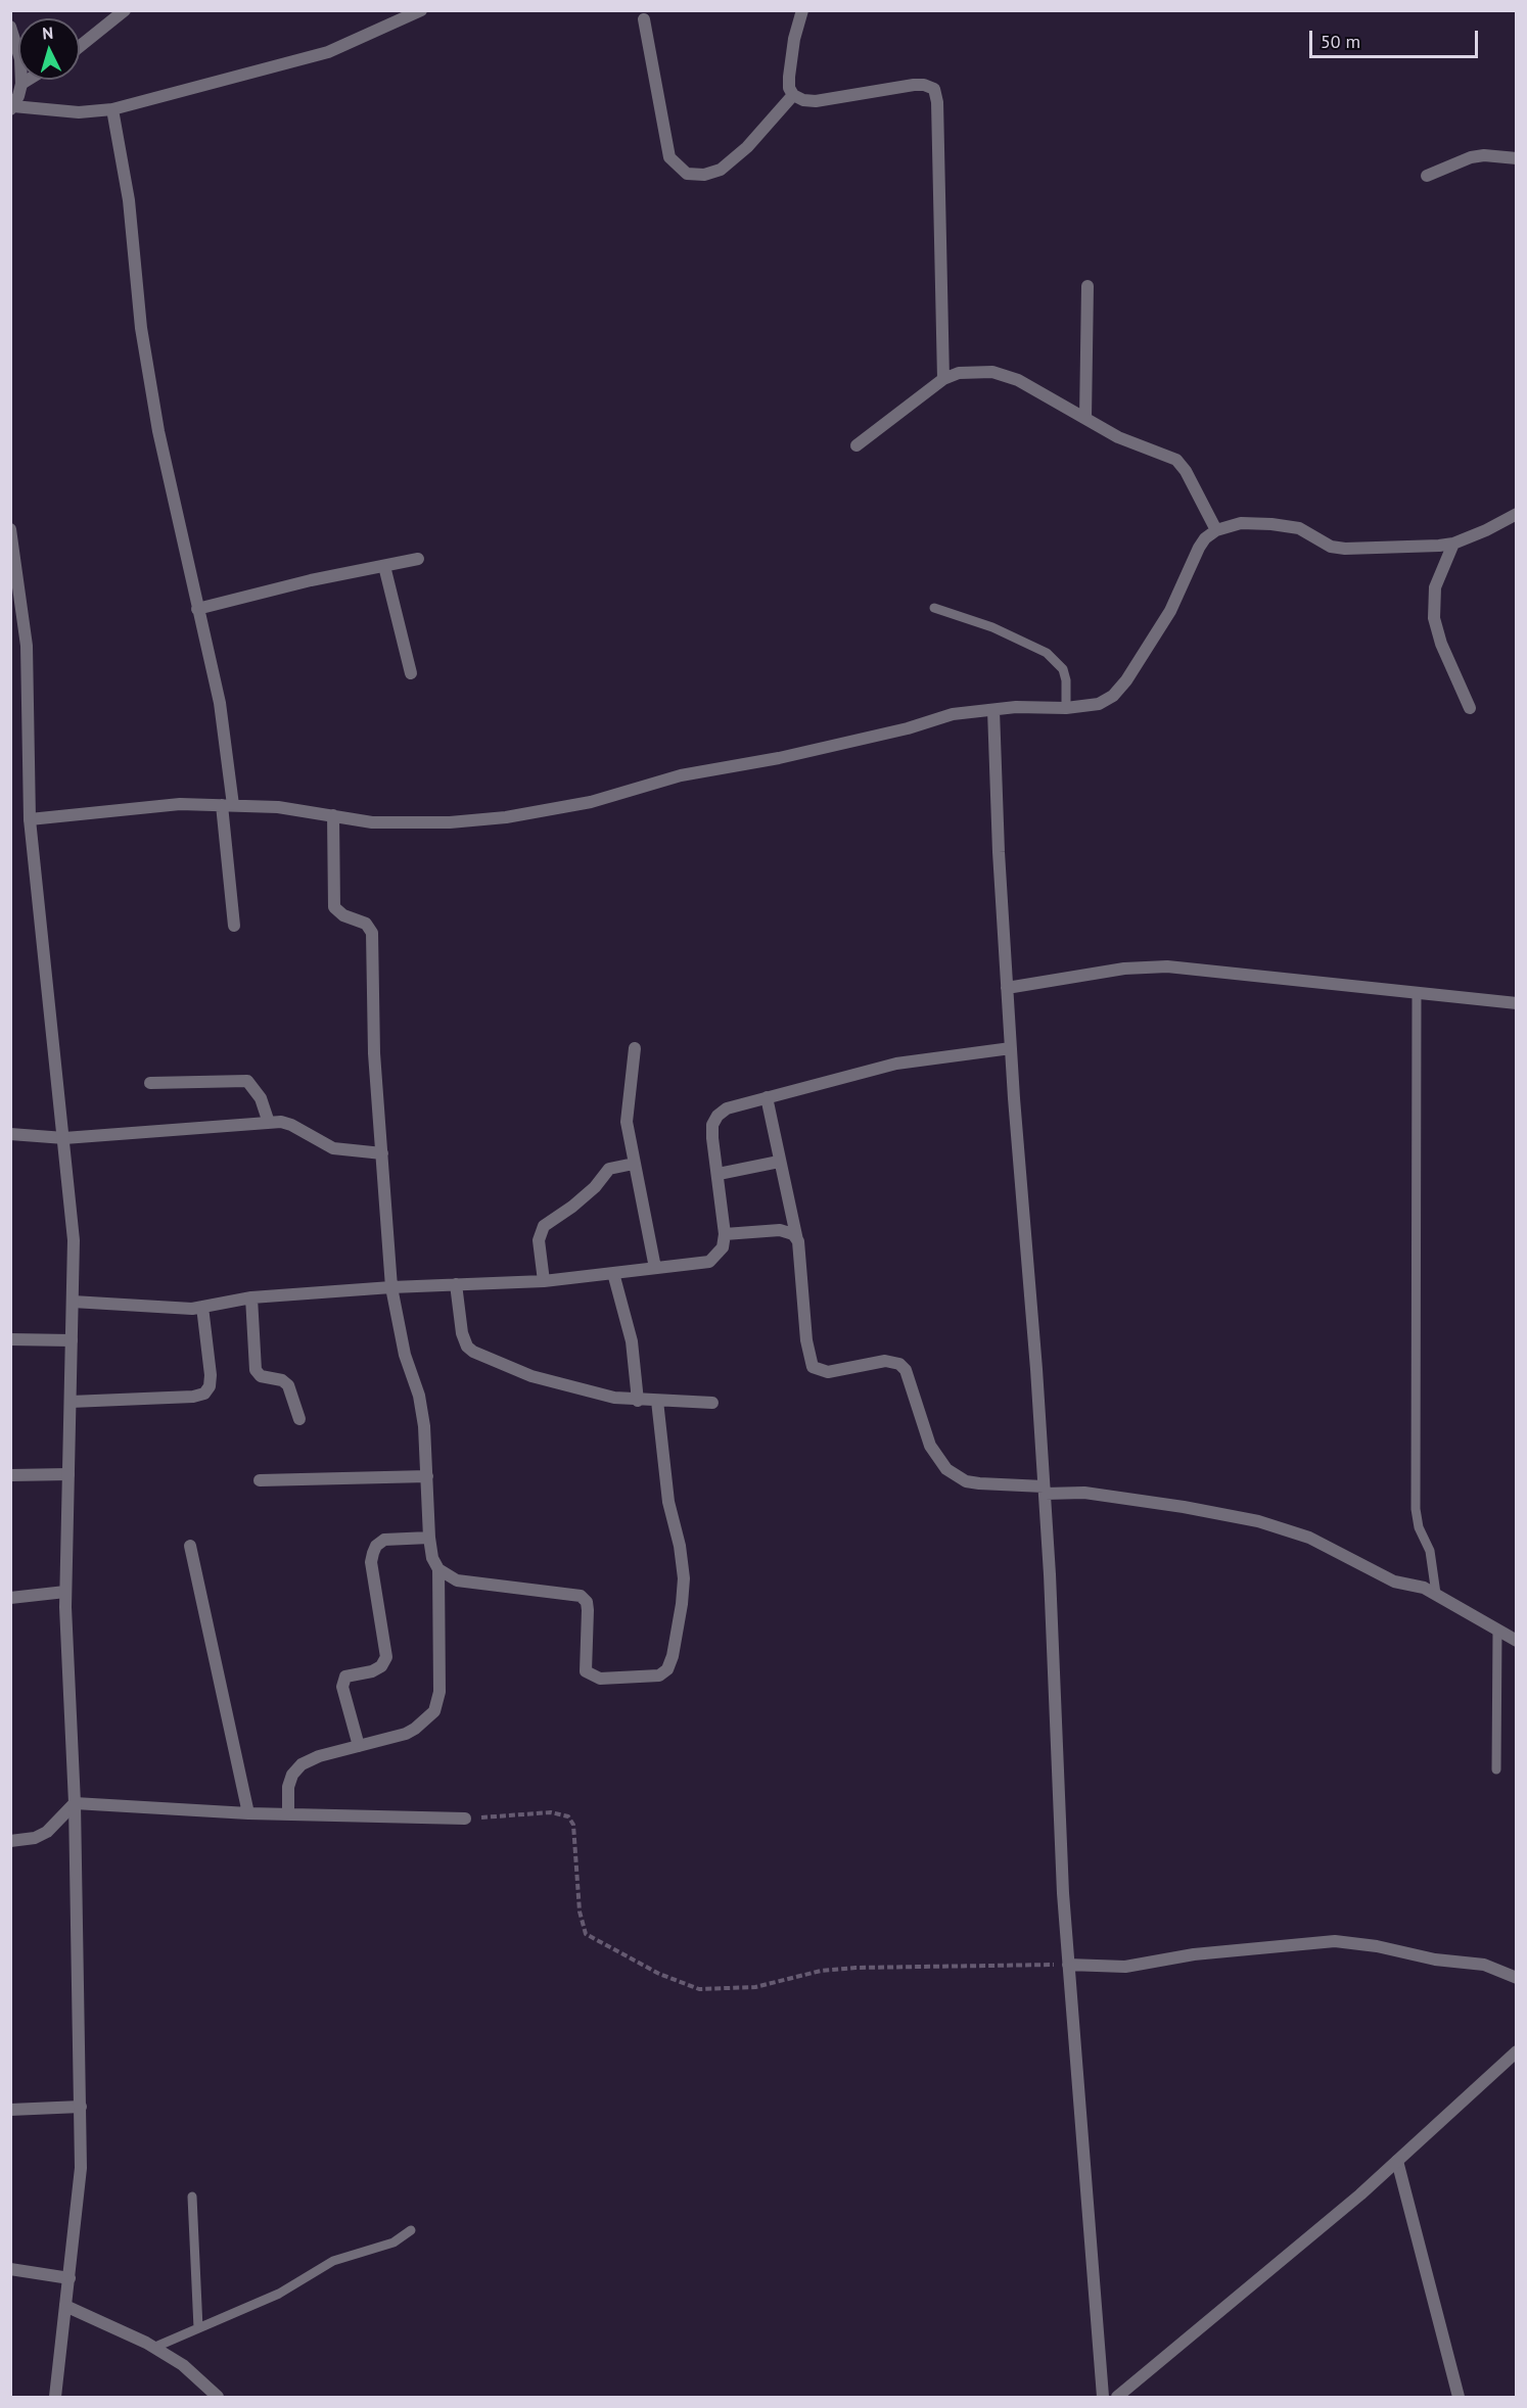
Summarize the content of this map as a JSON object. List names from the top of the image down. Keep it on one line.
{"scale_bar":"50 m","north":"top"}
